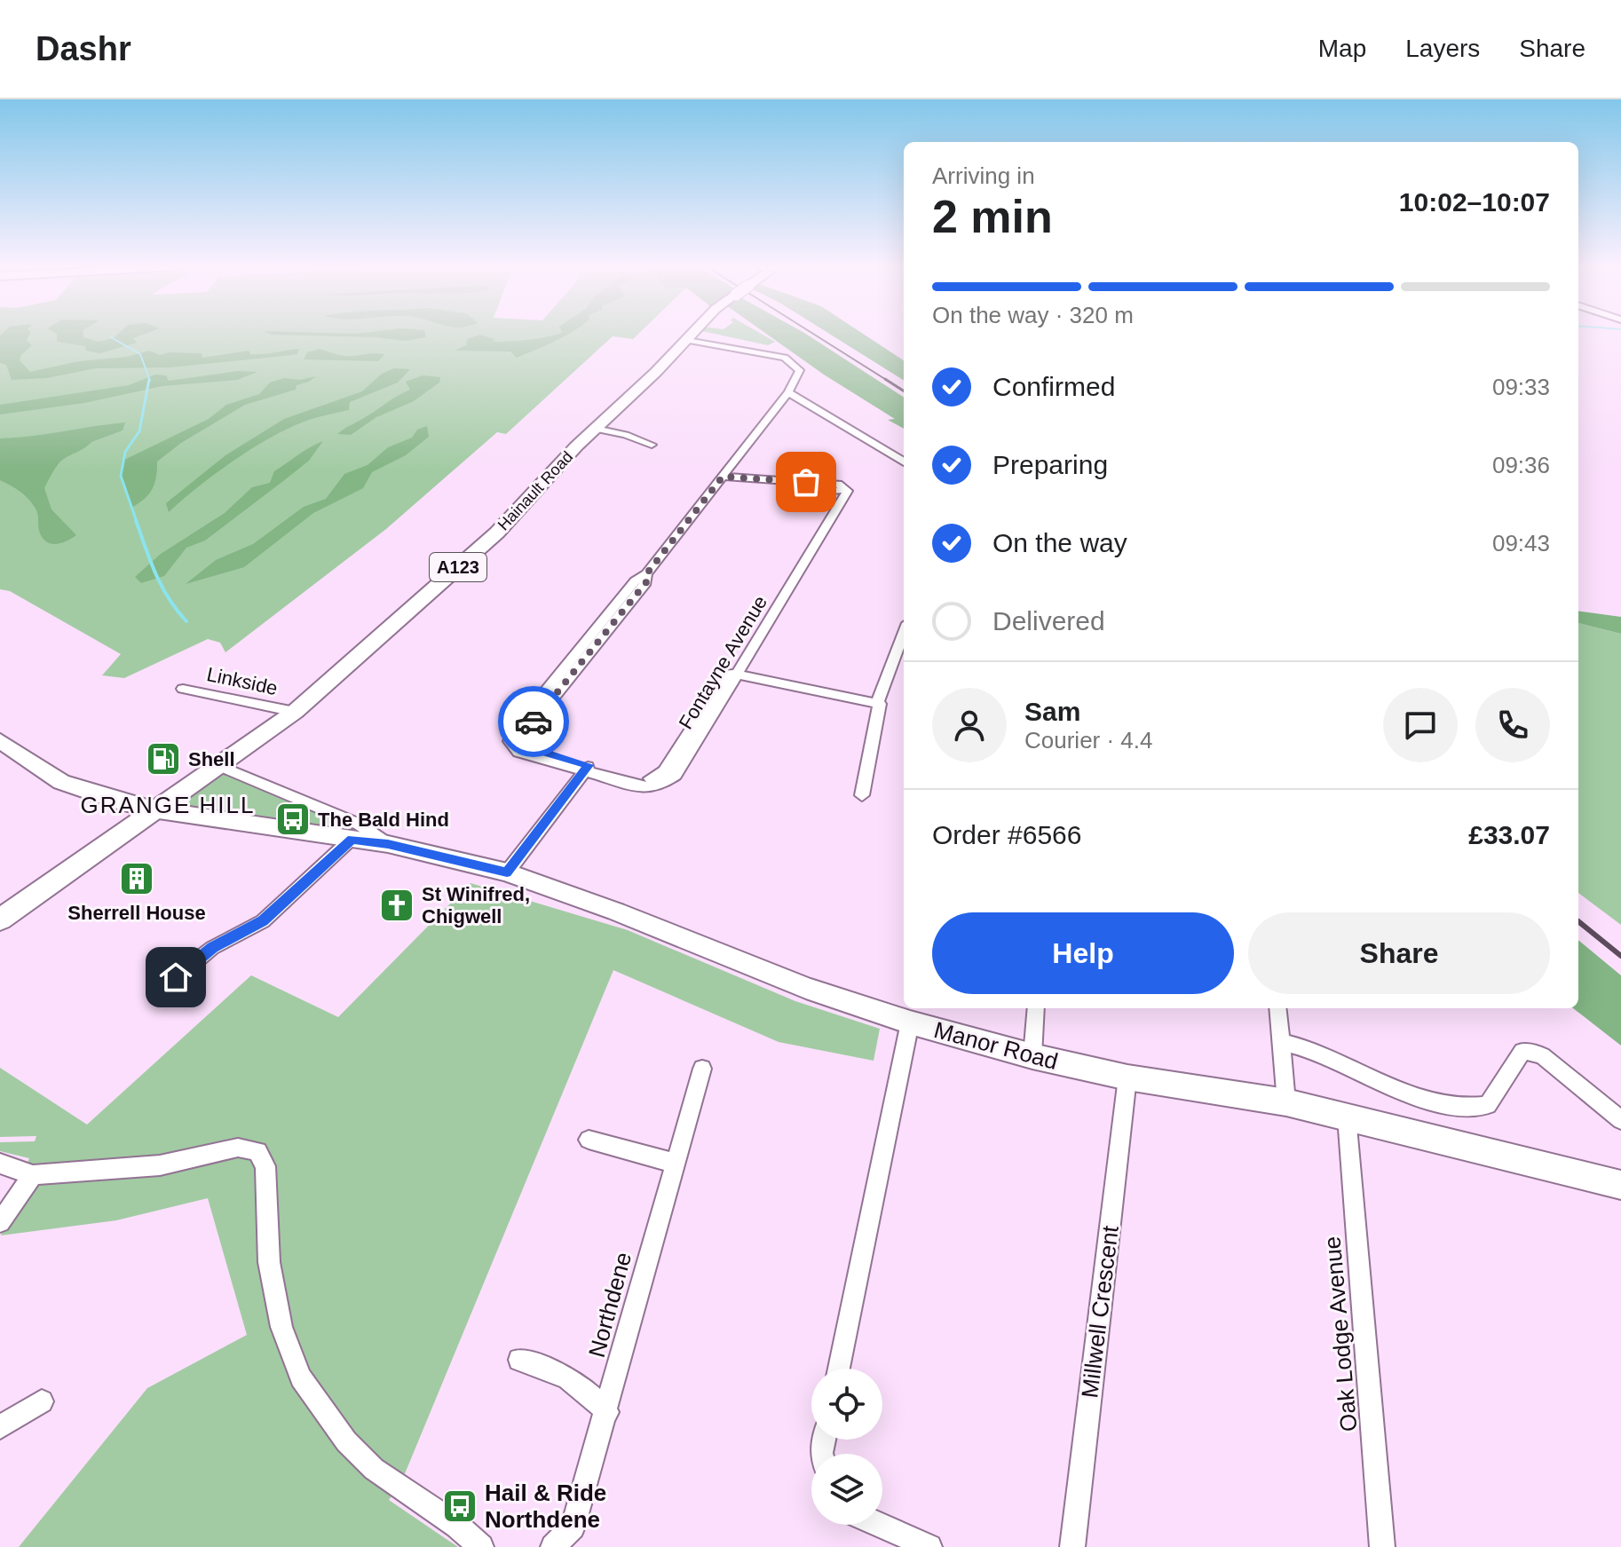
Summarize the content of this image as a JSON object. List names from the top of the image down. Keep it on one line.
{"streets":{"main road":["Hainault Road","A123","Manor Road"],"street":["Fontayne Avenue","Linkside","Northdene","Millwell Crescent","Oak Lodge Avenue"]},"crossings":[["Hainault Road","A123"],["Hainault Road","Linkside"],["Hainault Road","Manor Road"],["A123","Manor Road"],["Manor Road","Millwell Crescent"],["Manor Road","Oak Lodge Avenue"]],"districts":["GRANGE HILL"],"places":{"fuel station":["Shell"],"bus stop":["The Bald Hind","Hail & Ride Northdene"],"building":["Sherrell House"],"church":["St Winifred, Chigwell"]},"page":{"header":"Dashr","nav":["Map","Layers","Share"],"heading":["2 min","Arriving in","10:02–10:07"],"panel":["Sam","Courier · 4.4","Order #6566","£33.07"],"bar":"On the way · 320 m","list":[["Confirmed","09:33"],["Preparing","09:36"],["On the way","09:43"],"Delivered"],"buttons":["Help","Share"]}}
